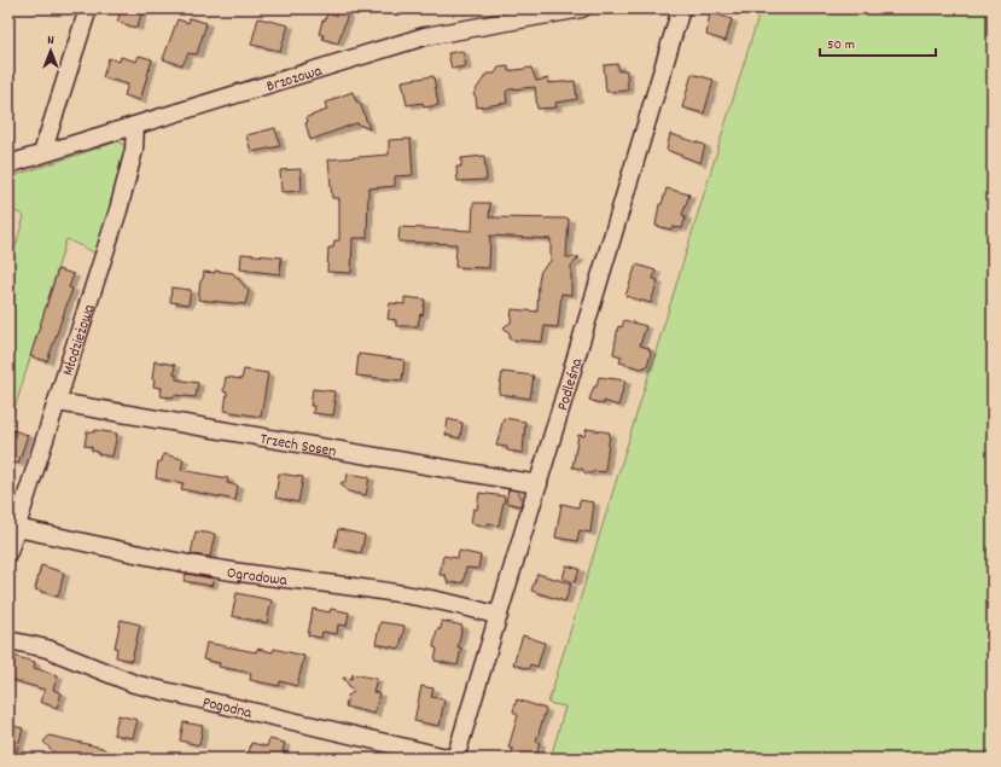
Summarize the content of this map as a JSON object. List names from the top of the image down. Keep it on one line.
{"streets":{"street":["Brzozowa","Młodzieżowa","Podleśna","Trzech Sosen","Ogrodowa","Pogodna"]},"crossings":[["Brzozowa","Młodzieżowa"],["Młodzieżowa","Trzech Sosen"],["Młodzieżowa","Ogrodowa"],["Podleśna","Trzech Sosen"],["Podleśna","Ogrodowa"],["Podleśna","Pogodna"]],"scale_bar":"50 m","north":"top"}
